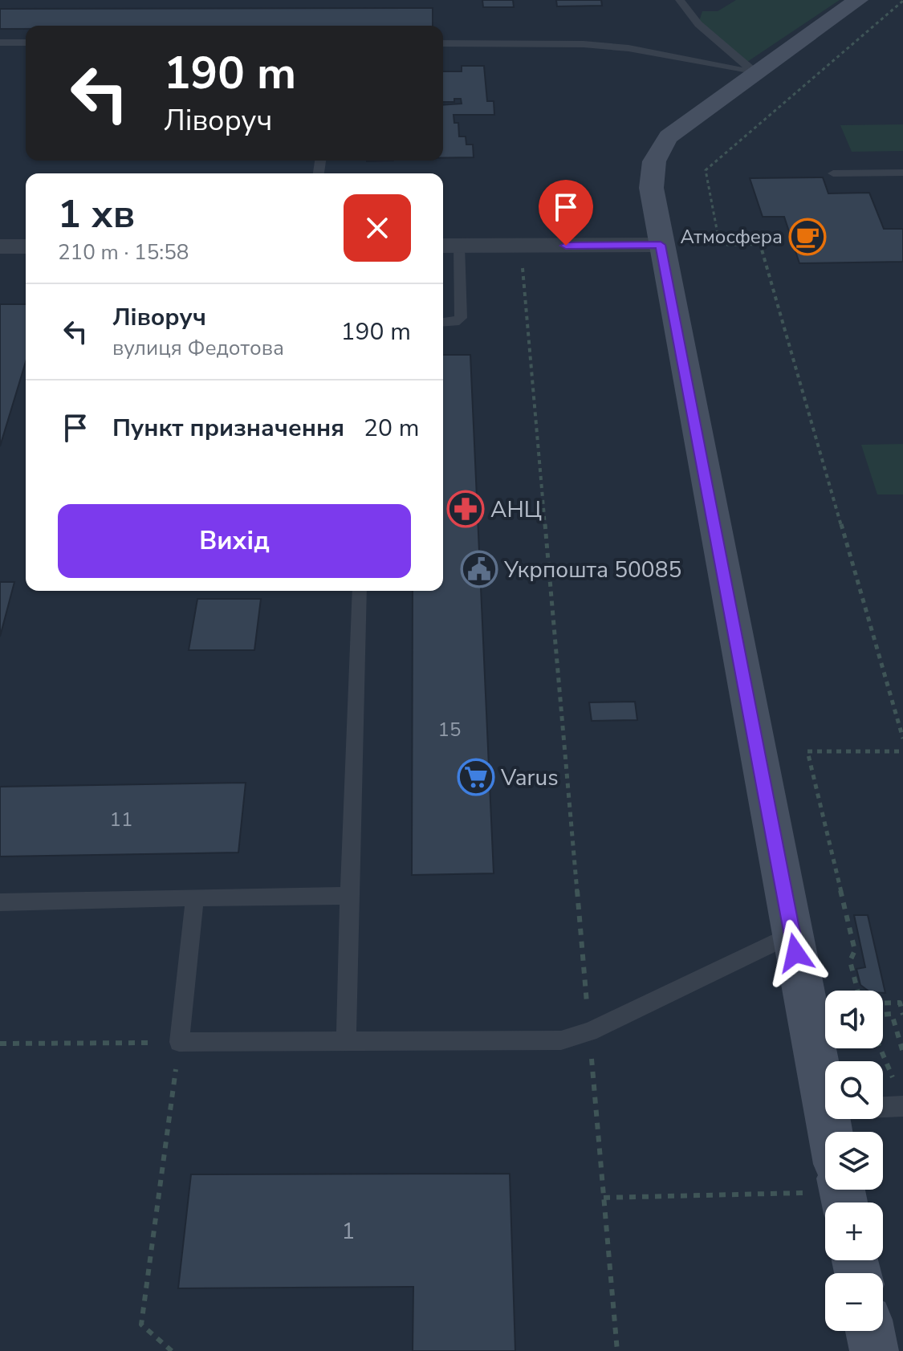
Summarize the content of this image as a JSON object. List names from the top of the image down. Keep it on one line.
{"places":{"cafe":["Атмосфера"],"pharmacy":["АНЦ"],"public building":["Укрпошта 50085"],"supermarket":["Varus"]},"house_numbers":["15","11","1"],"page":{"turn":["190 m","Ліворуч"],"heading":["1 хв","210 m · 15:58"],"list":[{"name":"Ліворуч","note":"вулиця Федотова","value":"190 m"},{"name":"Пункт призначення","value":"20 m"}],"buttons":"Вихід","map_buttons":["+","−"]}}
